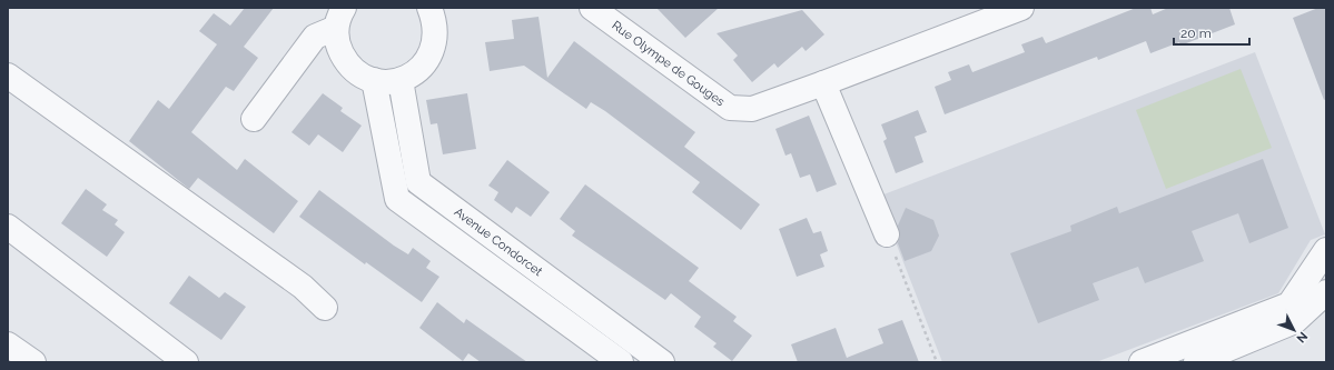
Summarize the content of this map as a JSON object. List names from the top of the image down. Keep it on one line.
{"streets":{"street":["Rue Olympe de Gouges","Avenue Condorcet"]},"scale_bar":"20 m","north":"bottom right"}
